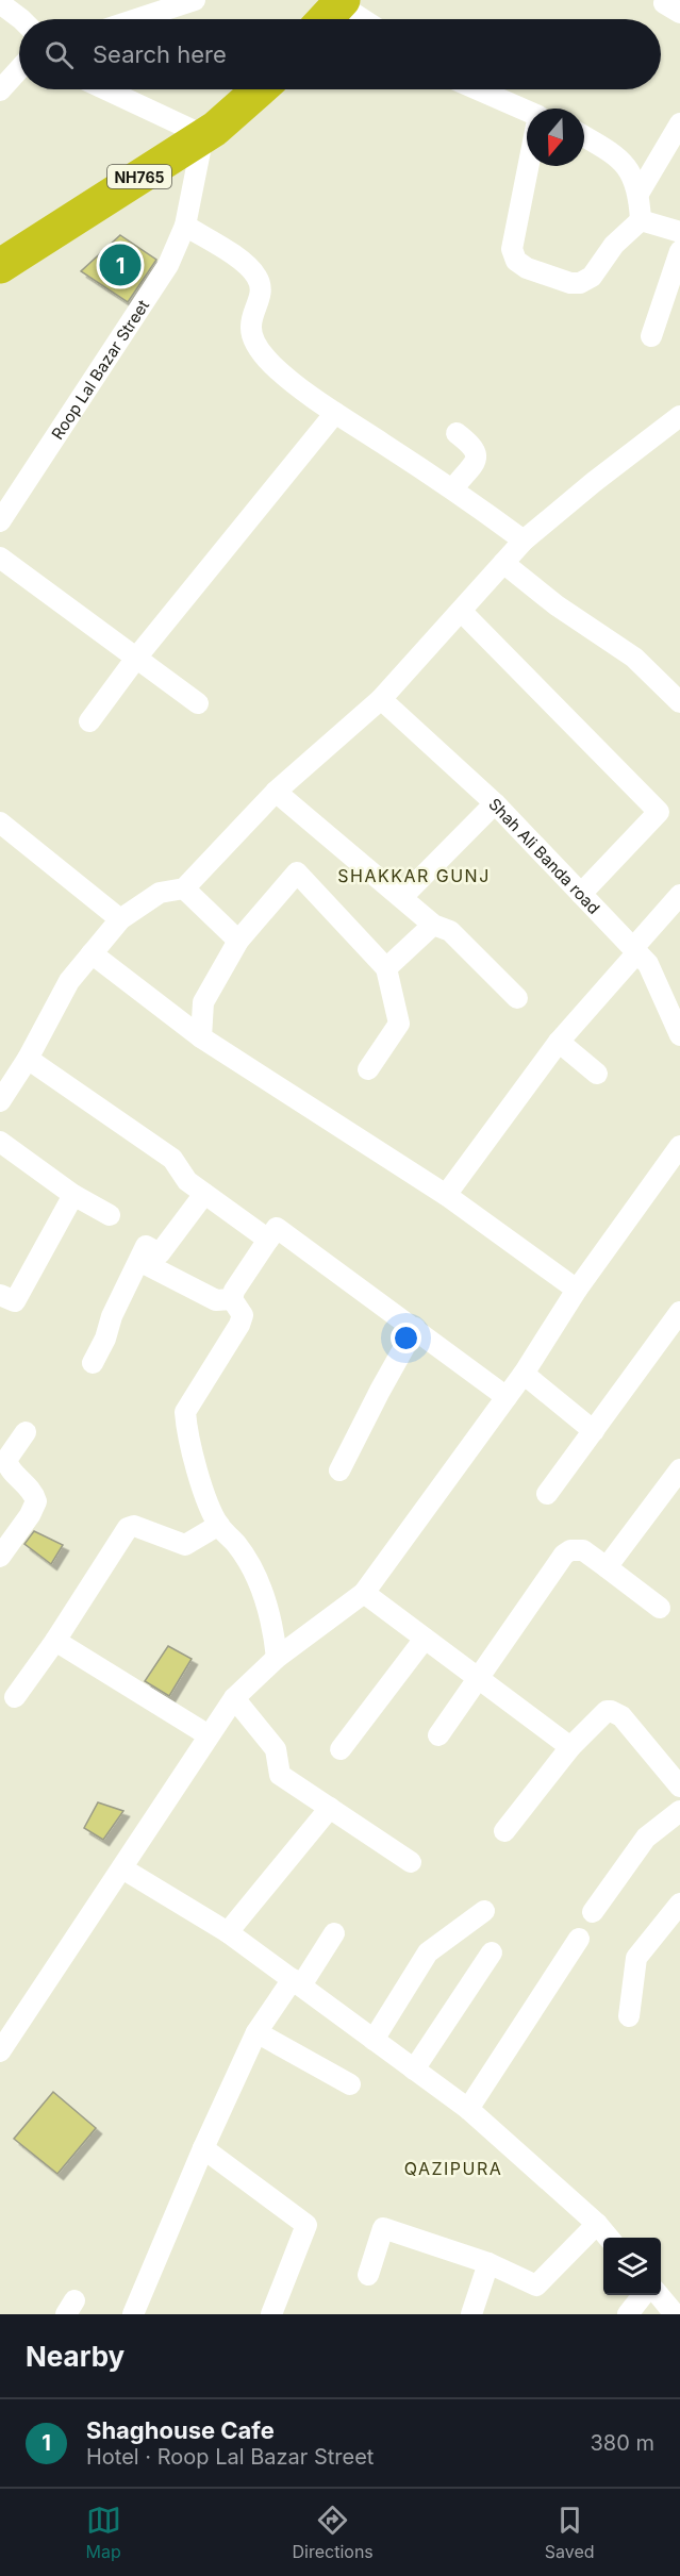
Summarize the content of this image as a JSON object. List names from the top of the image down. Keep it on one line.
{"streets":{"highway":["NH765"],"street":["Roop Lal Bazar Street","Shah Ali Banda road"]},"crossings":[["NH765","Roop Lal Bazar Street"]],"districts":["SHAKKAR GUNJ","QAZIPURA"],"north":"bottom","page":{"search":"Search here","pins":"1","heading":"Nearby","list":[{"mark":"1","name":"Shaghouse Cafe","note":"Hotel · Roop Lal Bazar Street","value":"380 m"}],"nav":["Map","Directions","Saved"]}}
